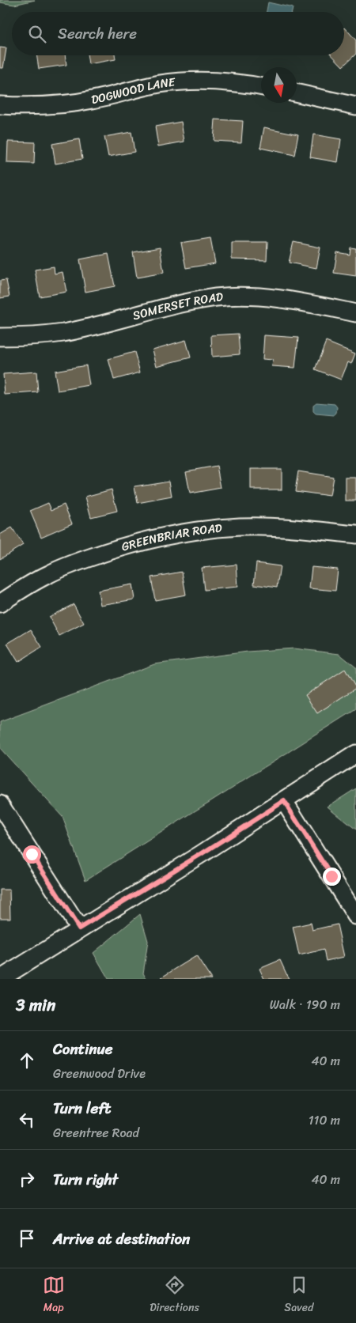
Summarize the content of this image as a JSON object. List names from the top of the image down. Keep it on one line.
{"streets":{"street":["DOGWOOD LANE","SOMERSET ROAD","GREENBRIAR ROAD"]},"north":"bottom","page":{"search":"Search here","heading":["3 min","Walk · 190 m"],"list":[["Continue","Greenwood Drive","40 m"],["Turn left","Greentree Road","110 m"],["Turn right","40 m"],"Arrive at destination"],"nav":["Map","Directions","Saved"]}}
